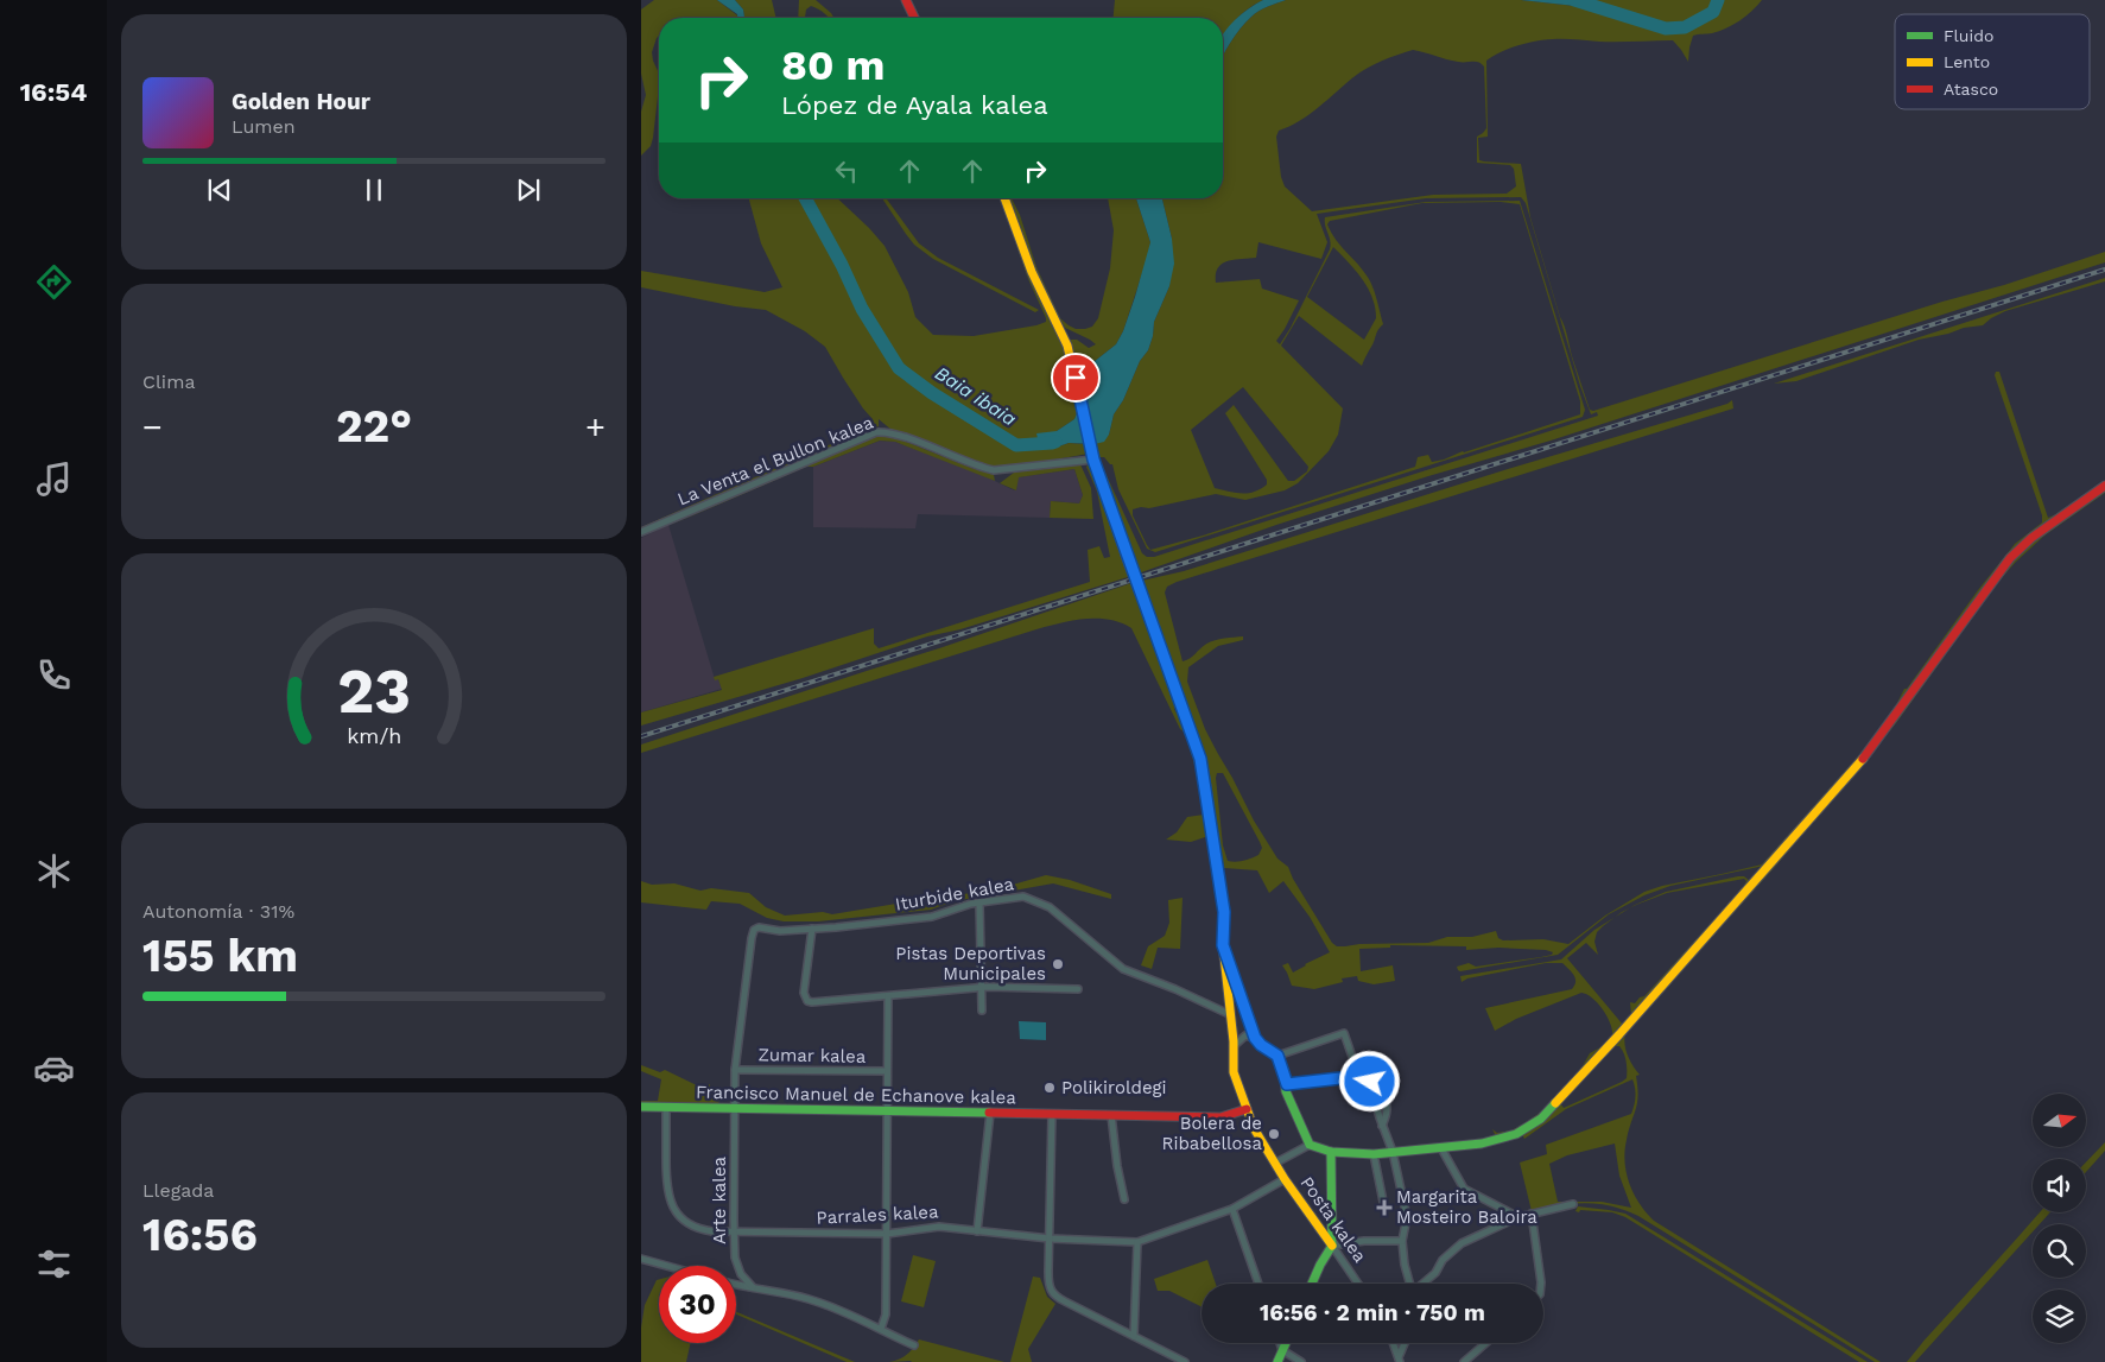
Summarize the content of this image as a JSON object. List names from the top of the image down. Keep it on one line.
{"streets":{"street":["La Venta el Bullon kalea","Iturbide kalea","Zumar kalea","Francisco Manuel de Echanove kalea","Arte kalea","Parrales kalea","Posta kalea"]},"crossings":[["Iturbide kalea","Arte kalea"],["Iturbide kalea","Posta kalea"],["Zumar kalea","Arte kalea"],["Francisco Manuel de Echanove kalea","Arte kalea"],["Francisco Manuel de Echanove kalea","Parrales kalea"],["Francisco Manuel de Echanove kalea","Posta kalea"],["Arte kalea","Parrales kalea"],["Parrales kalea","Posta kalea"]],"water":["Baia ibaia"],"places":{"other":["Pistas Deportivas Municipales","Polikiroldegi","Bolera de Ribabellosa"],"health":["Margarita Mosteiro Baloira"]},"legend":["Fluido","Lento","Atasco"],"north":"right","page":{"tabs":"16:54","turn":["80 m","López de Ayala kalea"],"song":["Golden Hour","Lumen"],"tile":["Clima",["Autonomía · 31%","155 km"],["Llegada","16:56"]],"heat":["−","22°","+"],"limit":"30","trip":"16:56 · 2 min · 750 m","gauge":["23","km/h"]}}
